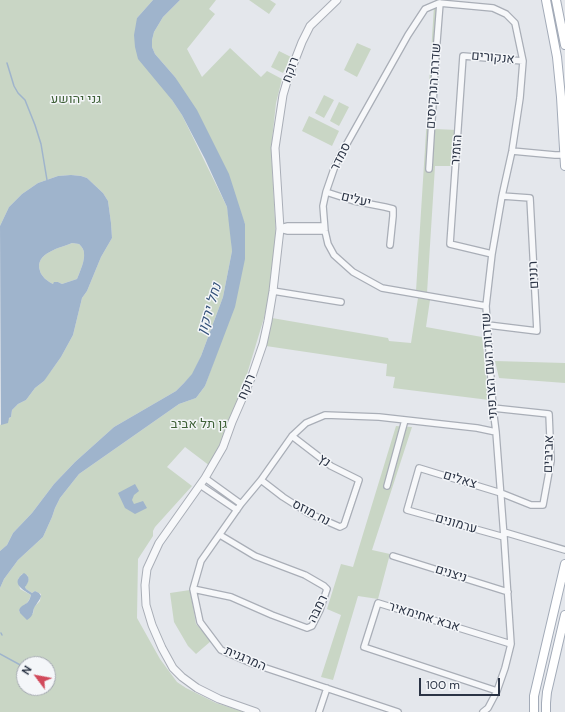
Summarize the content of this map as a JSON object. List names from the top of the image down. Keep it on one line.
{"streets":{"street":["אנקורים","רוקח","שדרת הנרקיסים","הזמיר","סמדר","יעלים","רננים","שדרות העם הצרפתי","אביבים","נץ","צאלים","נח מוזס","ערמונים","ניצנים","רמבה","אבא אחימאיר","המרגנית"]},"crossings":[["אנקורים","הזמיר"],["אנקורים","שדרות העם הצרפתי"],["שדרת הנרקיסים","סמדר"],["שדרת הנרקיסים","שדרות העם הצרפתי"],["הזמיר","שדרות העם הצרפתי"],["סמדר","יעלים"],["סמדר","שדרות העם הצרפתי"],["רננים","שדרות העם הצרפתי"],["שדרות העם הצרפתי","אביבים"],["שדרות העם הצרפתי","צאלים"],["שדרות העם הצרפתי","ערמונים"],["שדרות העם הצרפתי","ניצנים"],["שדרות העם הצרפתי","אבא אחימאיר"],["שדרות העם הצרפתי","המרגנית"],["אביבים","צאלים"],["נץ","נח מוזס"],["נץ","המרגנית"],["צאלים","ערמונים"],["נח מוזס","המרגנית"],["רמבה","המרגנית"]],"water":["נחל ירקון"],"parks":["גני יהושע","גן תל אביב"],"scale_bar":"100 m","north":"top left"}
